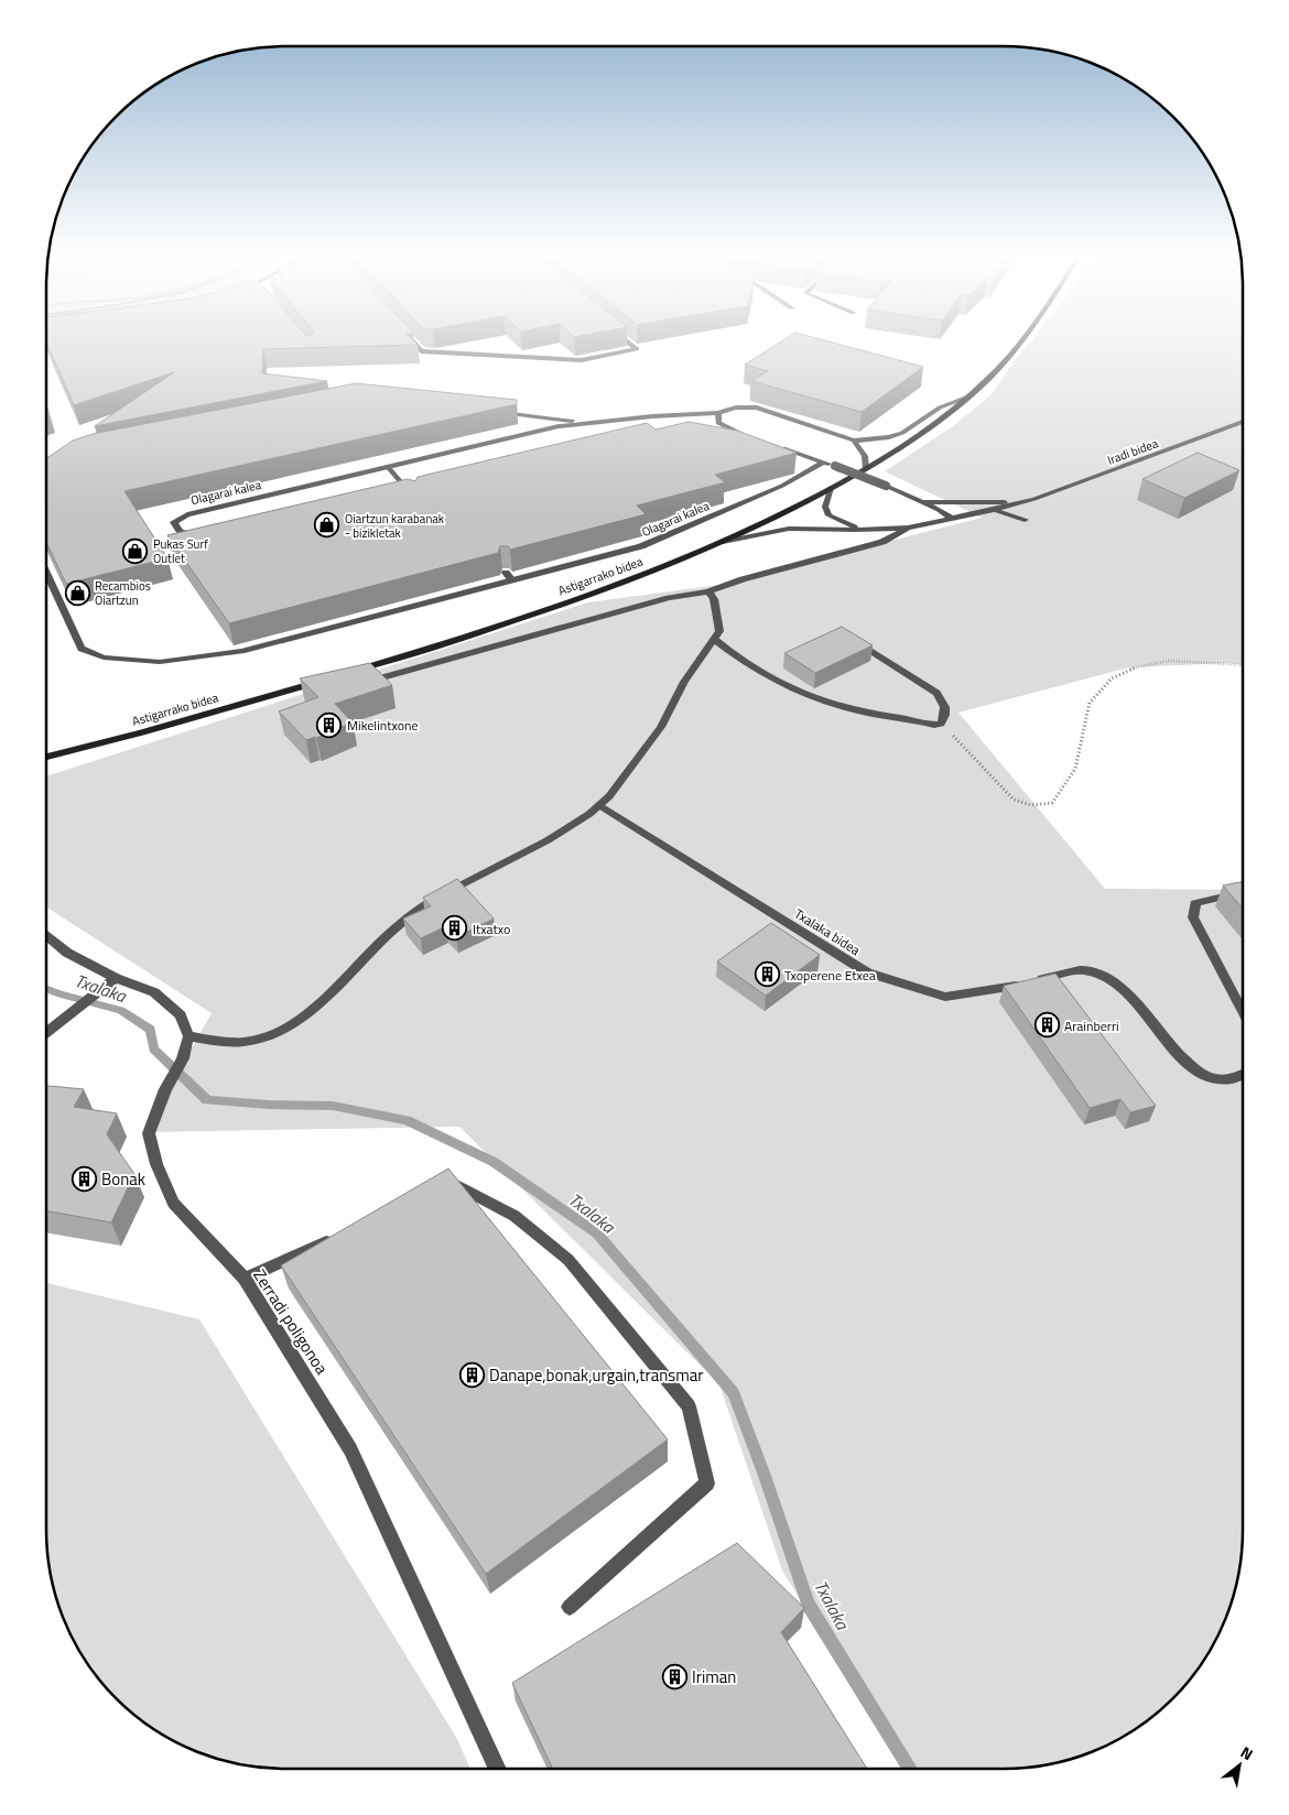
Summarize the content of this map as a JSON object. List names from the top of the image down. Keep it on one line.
{"streets":{"main road":["Astigarrako bidea"],"street":["Iradi bidea","Olagarai kalea","Txalaka bidea","Zerradi poligonoa"]},"water":["Txalaka"],"places":{"shop":["Oiartzun karabanak - bizikletak","Pukas Surf Outlet","Recambios Oiartzun"],"building":["Mikelintxone","Itxatxo","Txoperene Etxea","Arainberri","Bonak","Danape,bonak,urgain,transmar","Iriman"]},"north":"top right"}
